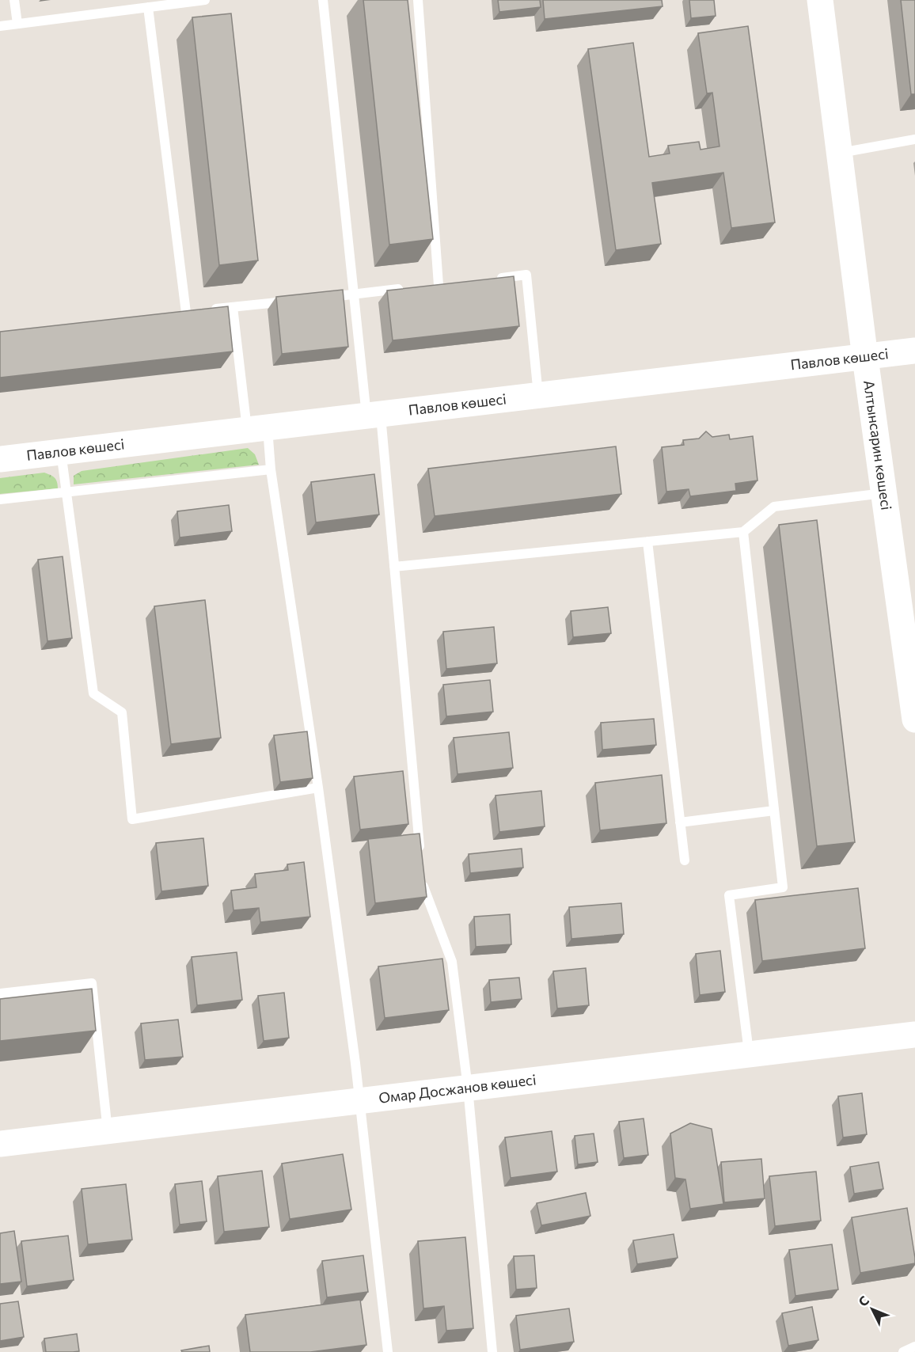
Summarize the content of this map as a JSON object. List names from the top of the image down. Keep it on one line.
{"streets":{"street":["Павлов көшесі","Алтынсарин көшесі","Омар Досжанов көшесі"]},"crossings":[["Павлов көшесі","Алтынсарин көшесі"]],"north":"top left"}
